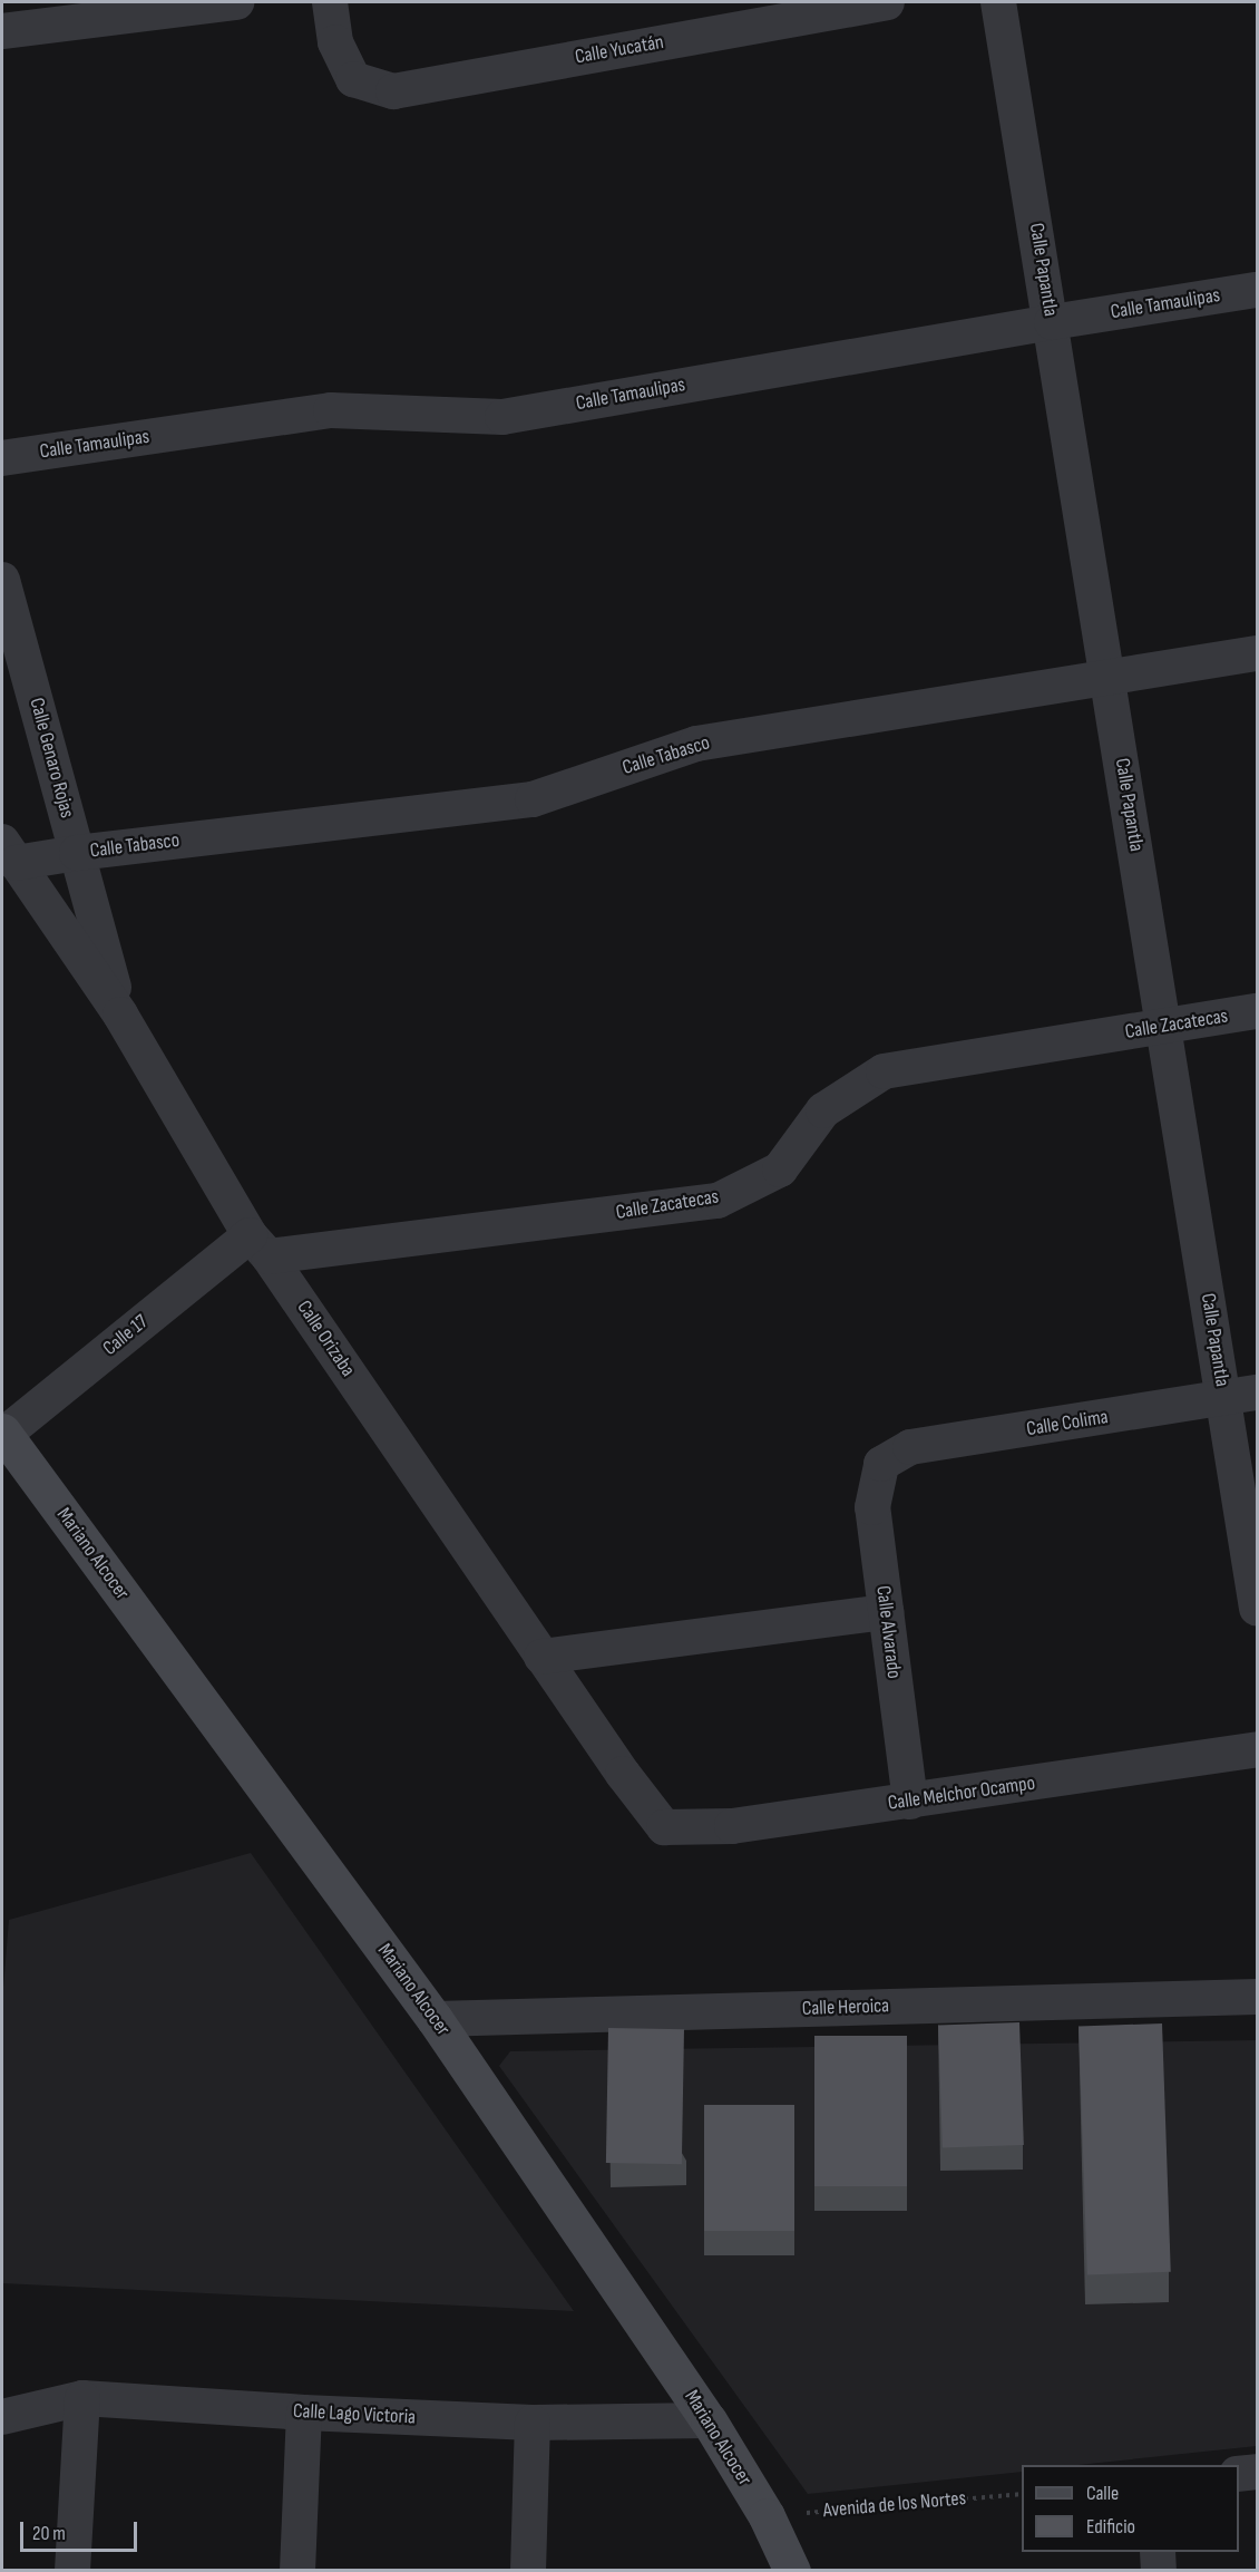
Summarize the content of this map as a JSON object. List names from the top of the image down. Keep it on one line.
{"streets":{"main road":["Mariano Alcocer"],"street":["Calle Yucatán","Calle Papantla","Calle Tamaulipas","Calle Tabasco","Calle Genaro Rojas","Calle Zacatecas","Calle 17","Calle Orizaba","Calle Colima","Calle Alvarado","Calle Melchor Ocampo","Calle Heroica","Calle Lago Victoria"],"path":["Avenida de los Nortes"]},"crossings":[["Calle Papantla","Calle Tamaulipas"],["Calle Papantla","Calle Tabasco"],["Calle Papantla","Calle Zacatecas"],["Calle Papantla","Calle Colima"],["Calle Tabasco","Calle Genaro Rojas"],["Calle Tabasco","Calle Orizaba"],["Calle Genaro Rojas","Calle Orizaba"],["Calle Zacatecas","Calle 17"],["Calle Zacatecas","Calle Orizaba"],["Calle 17","Calle Orizaba"],["Calle 17","Mariano Alcocer"],["Calle Orizaba","Calle Melchor Ocampo"],["Calle Colima","Calle Alvarado"],["Mariano Alcocer","Calle Heroica"],["Mariano Alcocer","Calle Lago Victoria"],["Mariano Alcocer","Avenida de los Nortes"],["Calle Alvarado","Calle Melchor Ocampo"]],"legend":["Calle","Edificio"],"scale_bar":"20 m"}
